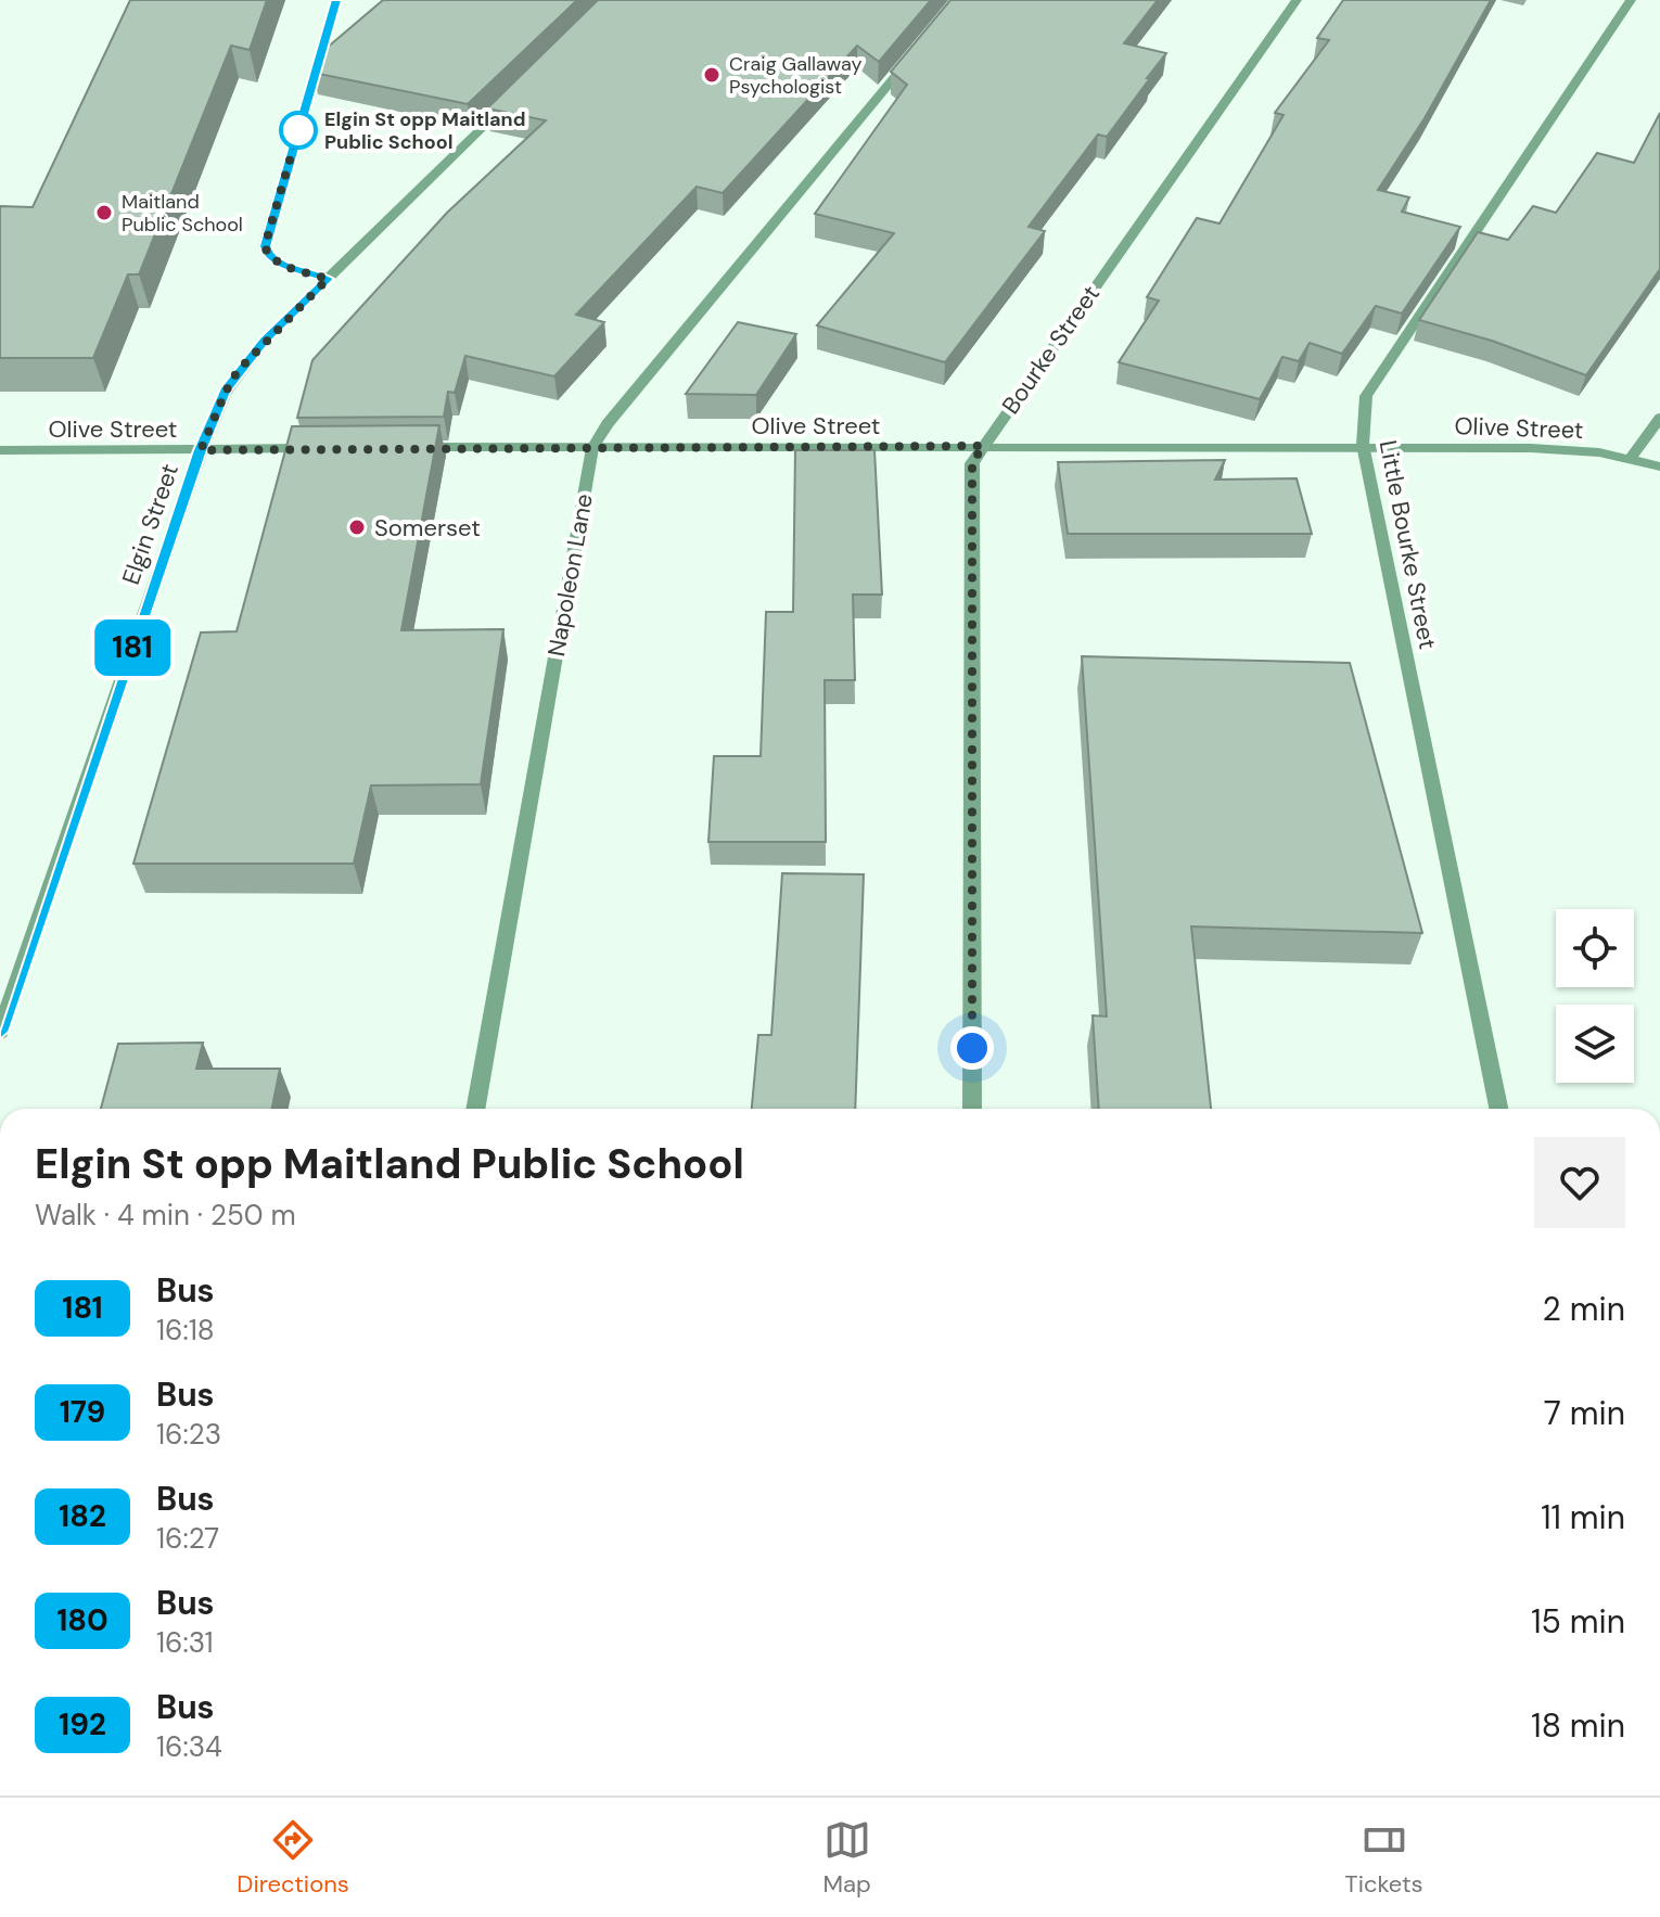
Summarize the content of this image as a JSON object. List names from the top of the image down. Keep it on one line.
{"streets":{"street":["Bourke Street","Olive Street","Elgin Street","Little Bourke Street","Napoleon Lane"]},"crossings":[["Bourke Street","Olive Street"],["Olive Street","Elgin Street"],["Olive Street","Little Bourke Street"],["Olive Street","Napoleon Lane"]],"places":["Craig Gallaway Psychologist","Elgin St opp Maitland Public School","Maitland Public School","Somerset"],"lines":["bus line 181"],"page":{"on_map":"181","heading":["Elgin St opp Maitland Public School","Walk · 4 min · 250 m"],"list":[{"mark":"181","name":"Bus","note":"16:18","value":"2 min"},{"mark":"179","name":"Bus","note":"16:23","value":"7 min"},{"mark":"182","name":"Bus","note":"16:27","value":"11 min"},{"mark":"180","name":"Bus","note":"16:31","value":"15 min"},{"mark":"192","name":"Bus","note":"16:34","value":"18 min"}],"tabs":["Directions","Map","Tickets"]}}
